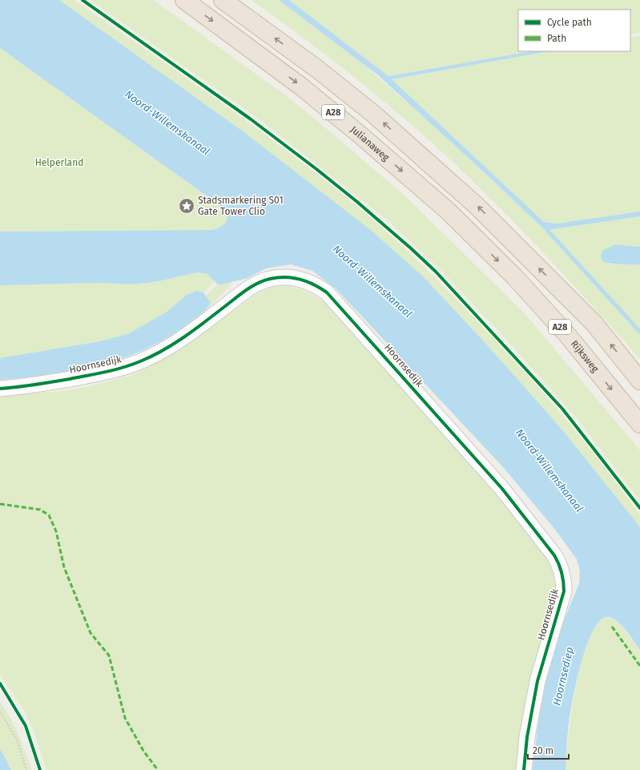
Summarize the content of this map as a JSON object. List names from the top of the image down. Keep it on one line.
{"streets":{"highway":["A28","Julianaweg","Rijksweg"],"street":["Hoornsedijk"]},"crossings":[["Julianaweg","Rijksweg"]],"water":["Noord-Willemskanaal","Hoornsediep"],"parks":["Helperland"],"places":{"place":["Stadsmarkering S01 Gate Tower Clio"]},"legend":["Cycle path","Path"],"scale_bar":"20 m"}
